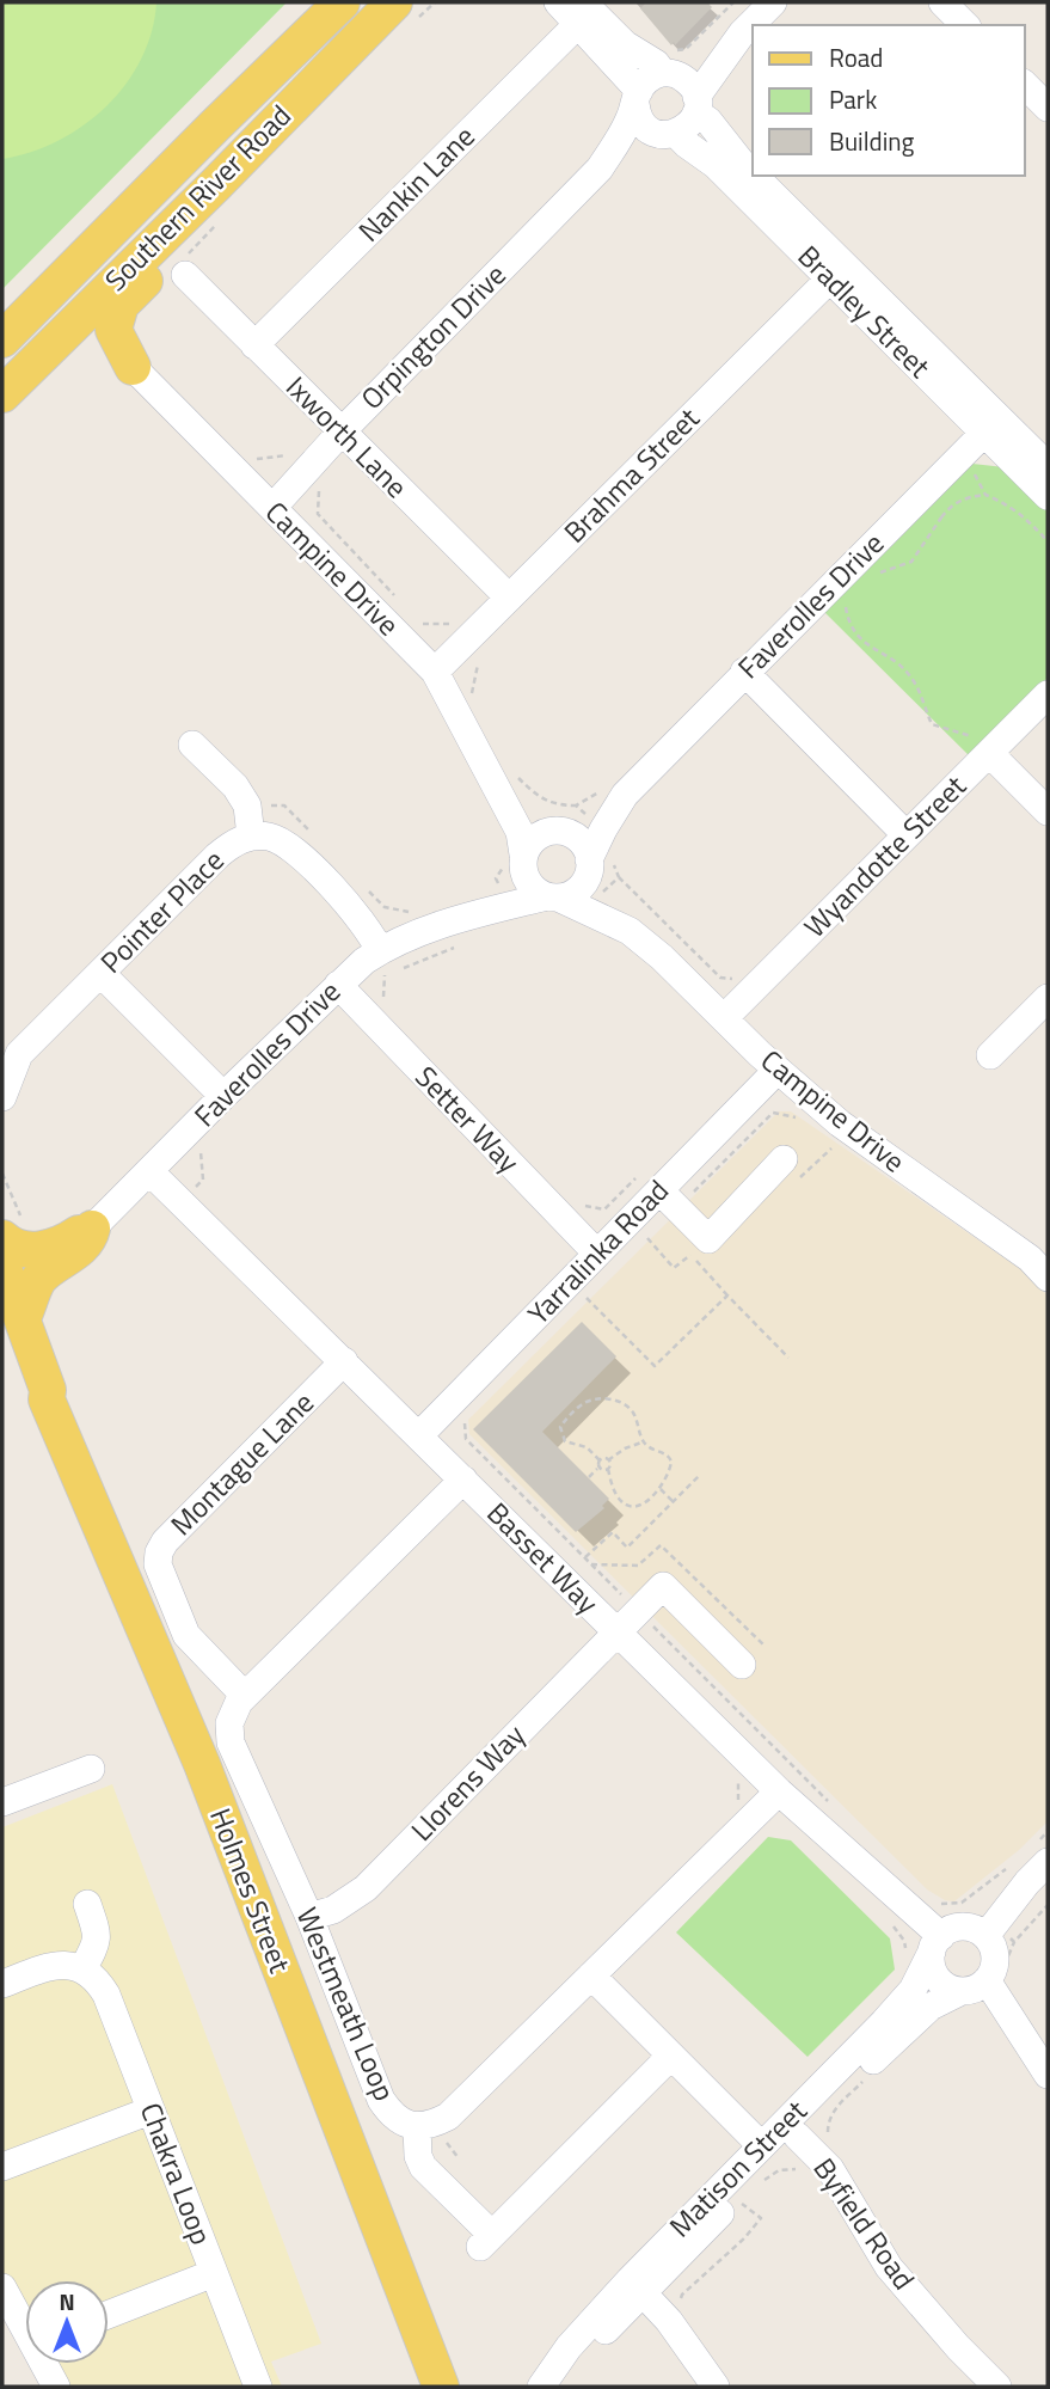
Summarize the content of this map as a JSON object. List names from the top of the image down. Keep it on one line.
{"streets":{"main road":["Southern River Road","Holmes Street"],"street":["Nankin Lane","Bradley Street","Orpington Drive","Ixworth Lane","Brahma Street","Campine Drive","Faverolles Drive","Wyandotte Street","Pointer Place","Setter Way","Yarralinka Road","Montague Lane","Basset Way","Llorens Way","Westmeath Loop","Matison Street","Chakra Loop","Byfield Road"]},"crossings":[["Nankin Lane","Bradley Street"],["Nankin Lane","Ixworth Lane"],["Bradley Street","Orpington Drive"],["Bradley Street","Brahma Street"],["Bradley Street","Faverolles Drive"],["Orpington Drive","Ixworth Lane"],["Orpington Drive","Campine Drive"],["Ixworth Lane","Brahma Street"],["Brahma Street","Campine Drive"],["Campine Drive","Faverolles Drive"],["Campine Drive","Wyandotte Street"],["Campine Drive","Yarralinka Road"],["Faverolles Drive","Pointer Place"],["Faverolles Drive","Setter Way"],["Faverolles Drive","Basset Way"],["Setter Way","Yarralinka Road"],["Yarralinka Road","Basset Way"],["Montague Lane","Basset Way"],["Montague Lane","Westmeath Loop"],["Basset Way","Llorens Way"],["Basset Way","Westmeath Loop"],["Basset Way","Matison Street"],["Llorens Way","Westmeath Loop"],["Matison Street","Byfield Road"]],"legend":["Road","Park","Building"],"north":"top"}
